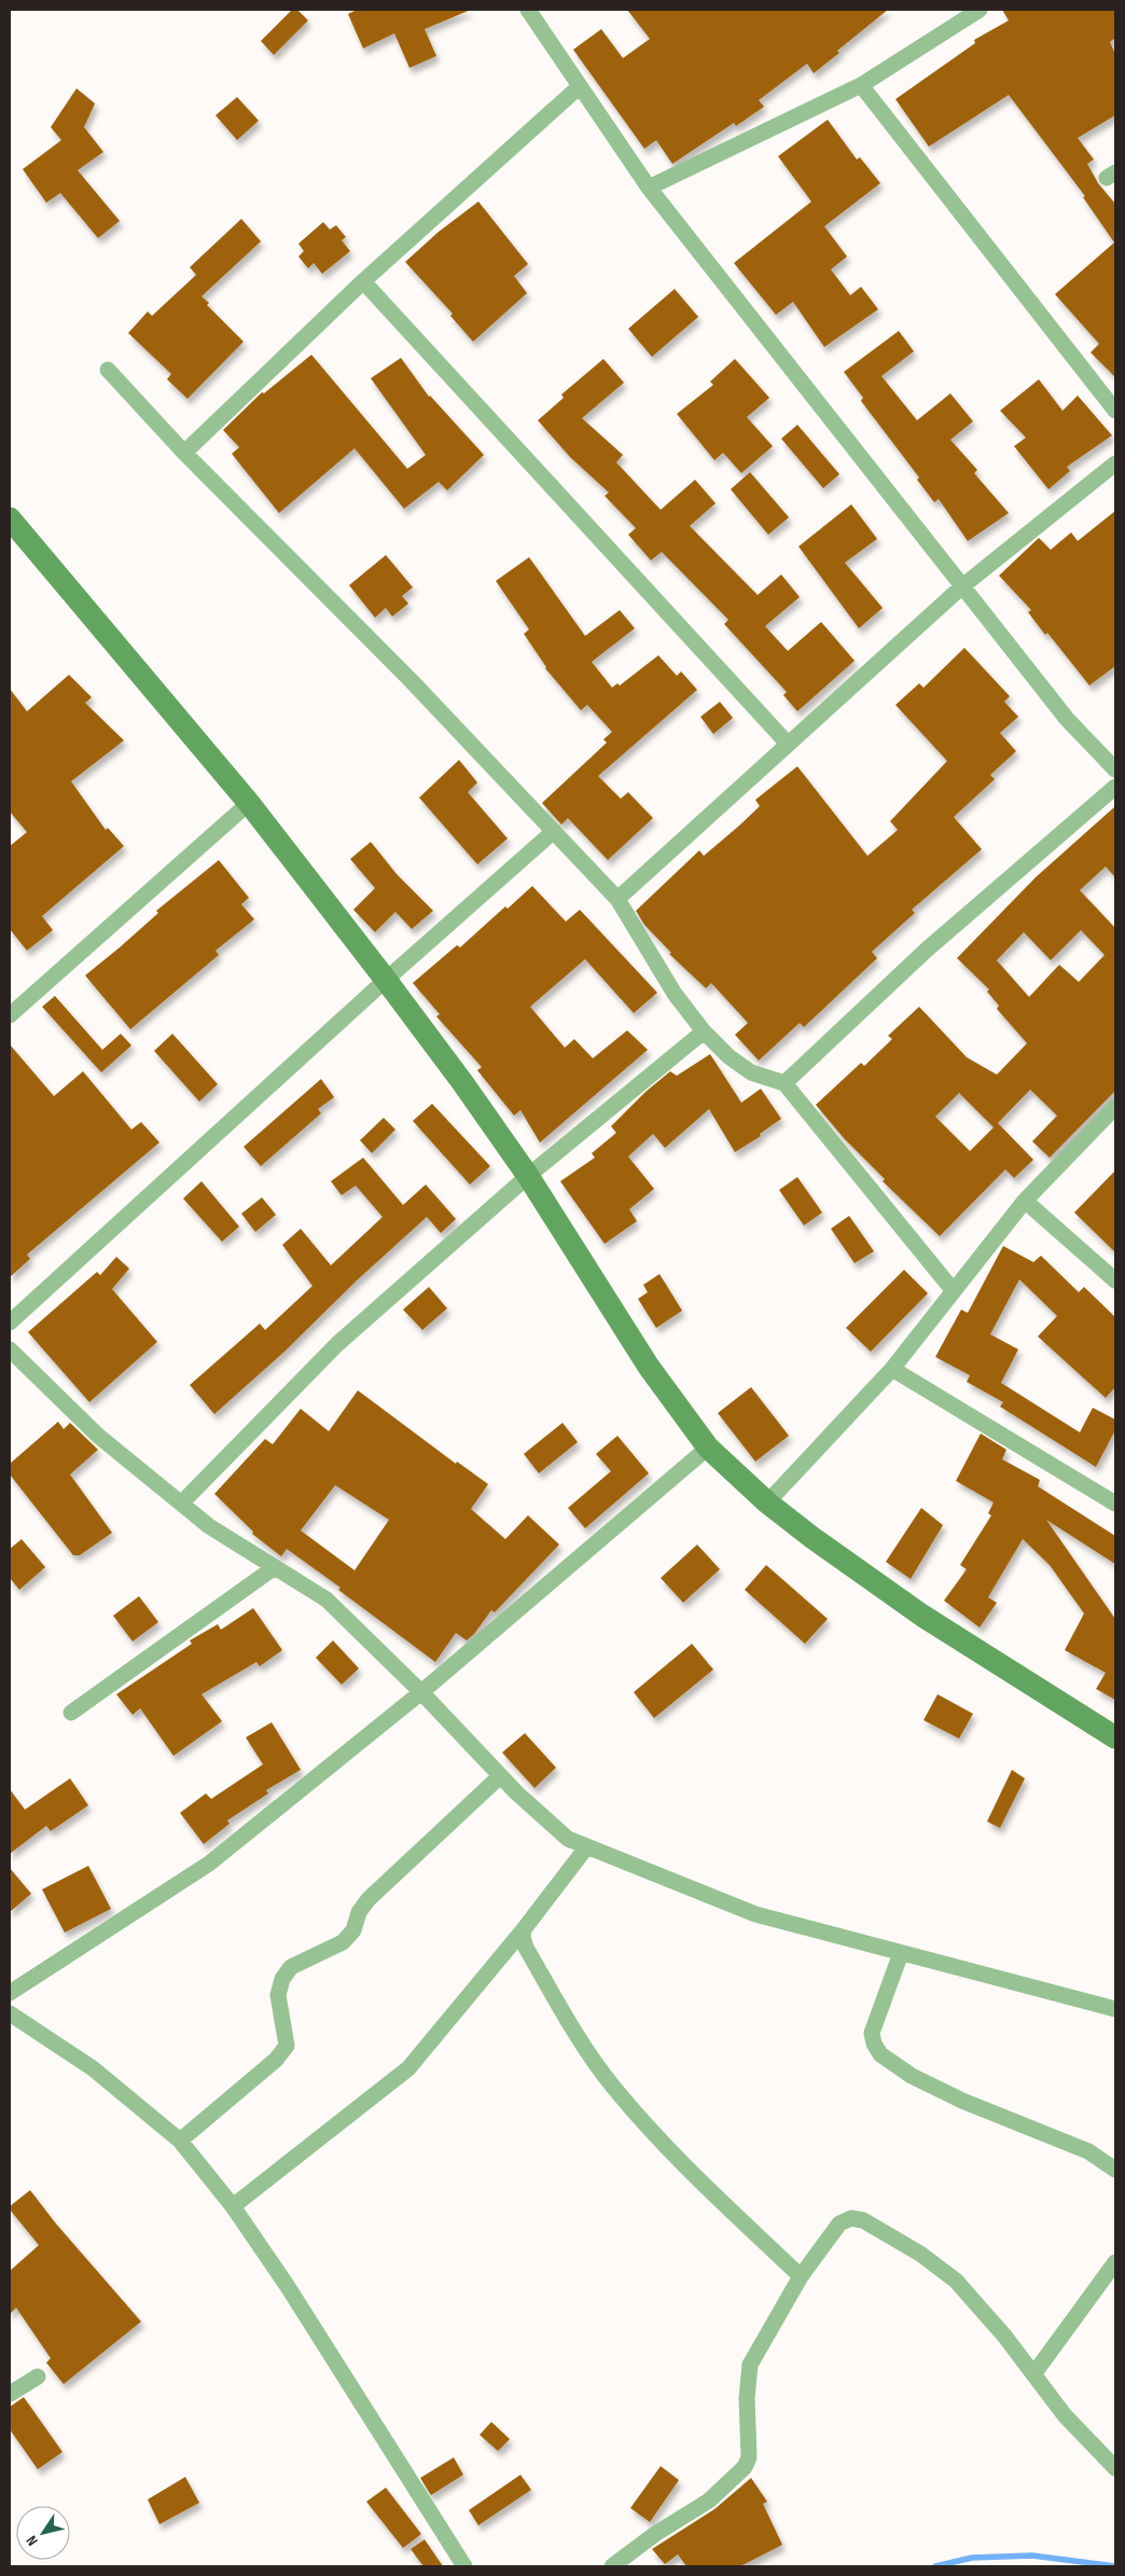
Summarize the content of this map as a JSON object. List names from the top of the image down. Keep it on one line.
{"north":"bottom left"}
